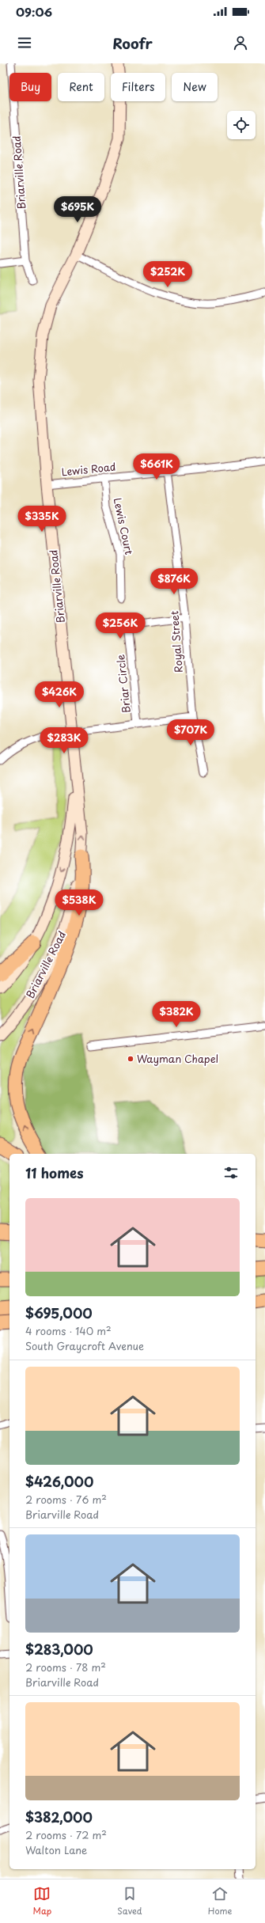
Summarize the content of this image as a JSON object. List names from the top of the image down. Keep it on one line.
{"streets":{"main road":["Briarville Road"],"street":["Lewis Road","Lewis Court","Royal Street","Briar Circle"]},"crossings":[["Briarville Road","Lewis Road"],["Lewis Road","Lewis Court"],["Lewis Road","Royal Street"],["Royal Street","Briar Circle"]],"places":["Wayman Chapel"],"page":{"status":"09:06","header":"Roofr","chip":["Buy","Rent","Filters","New"],"price":["$695K","$252K","$661K","$335K","$876K","$256K","$426K","$707K","$283K","$538K","$382K"],"heading":"11 homes","list":[{"name":"$695,000","note":"4 rooms · 140 m² · South Graycroft Avenue"},{"name":"$426,000","note":"2 rooms · 76 m² · Briarville Road"},{"name":"$283,000","note":"2 rooms · 78 m² · Briarville Road"},{"name":"$382,000","note":"2 rooms · 72 m² · Walton Lane"}],"tabs":["Map","Saved","Home"]}}
